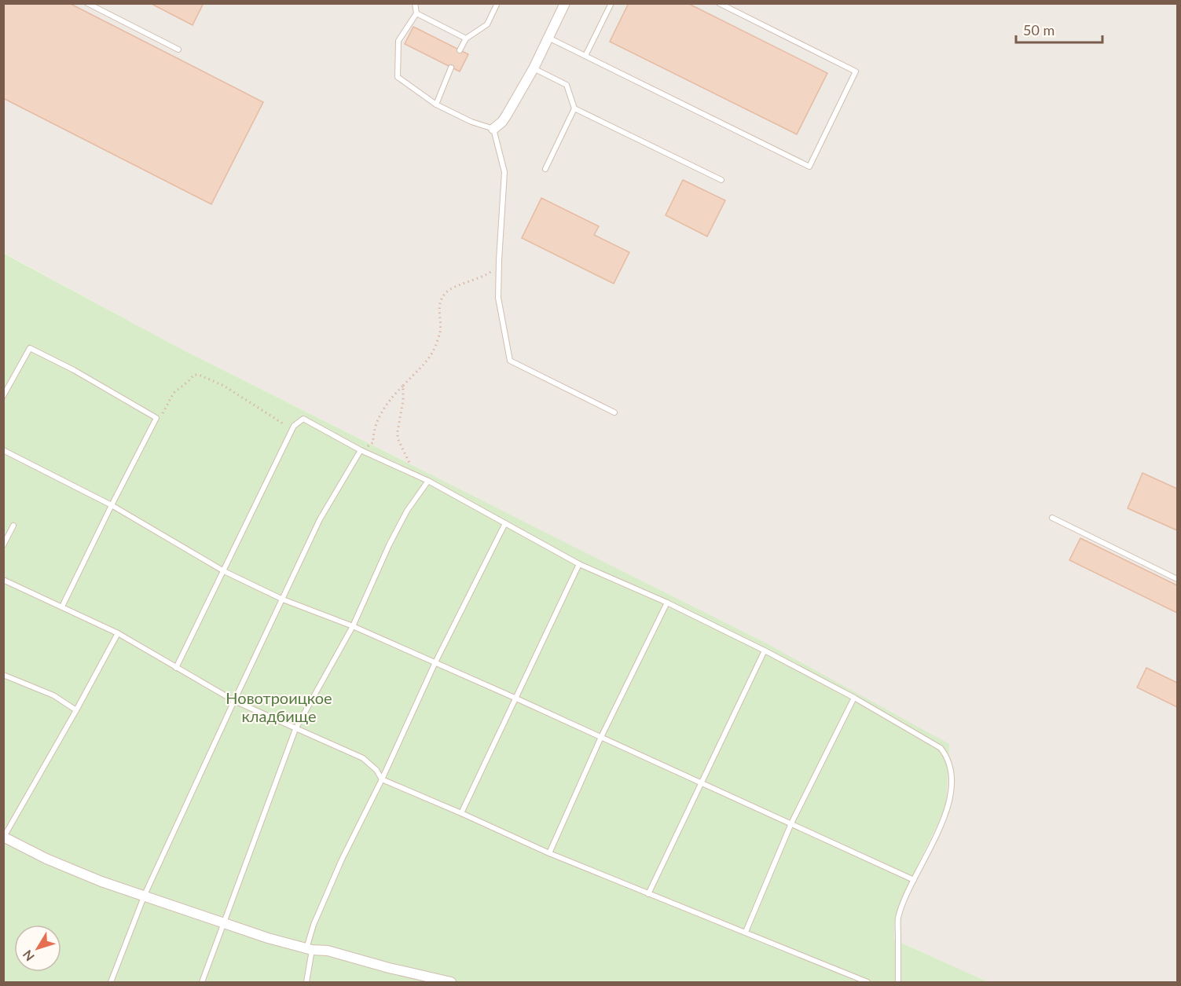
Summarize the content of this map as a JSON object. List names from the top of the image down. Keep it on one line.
{"parks":["Новотроицкое кладбище"],"scale_bar":"50 m","north":"bottom left"}
